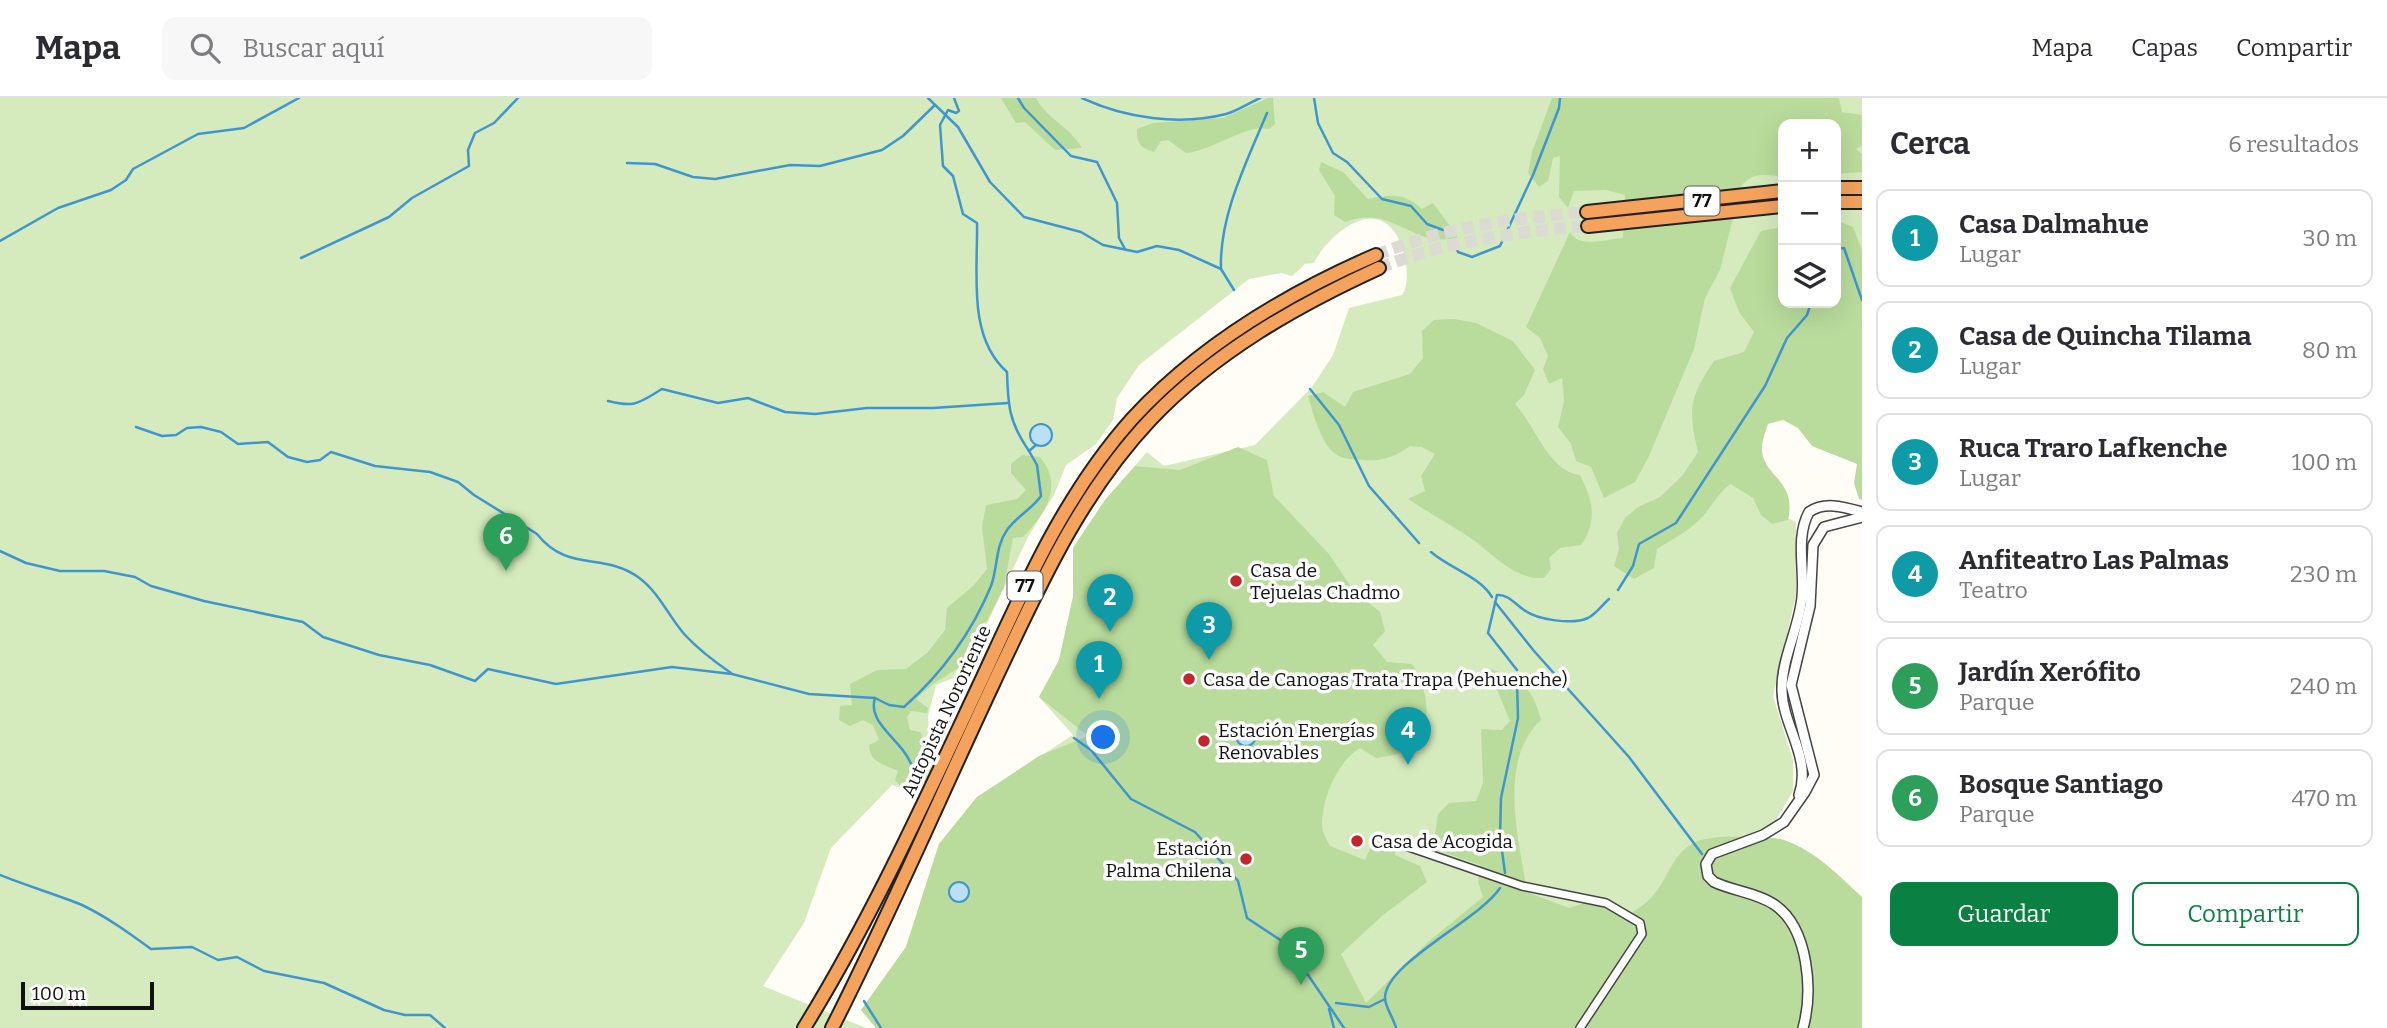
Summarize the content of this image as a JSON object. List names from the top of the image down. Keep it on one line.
{"streets":{"highway":["77","Autopista Nororiente"]},"places":["Casa de Tejuelas Chadmo","Casa de Canogas Trata Trapa (Pehuenche)","Estación Energías Renovables","Casa de Acogida","Estación Palma Chilena"],"scale_bar":"100 m","page":{"header":"Mapa","search":"Buscar aquí","nav":["Mapa","Capas","Compartir"],"heading":["Cerca","6 resultados"],"map_buttons":["+","−"],"list":[{"mark":"1","name":"Casa Dalmahue","note":"Lugar","value":"30 m"},{"mark":"2","name":"Casa de Quincha Tilama","note":"Lugar","value":"80 m"},{"mark":"3","name":"Ruca Traro Lafkenche","note":"Lugar","value":"100 m"},{"mark":"4","name":"Anfiteatro Las Palmas","note":"Teatro","value":"230 m"},{"mark":"5","name":"Jardín Xerófito","note":"Parque","value":"240 m"},{"mark":"6","name":"Bosque Santiago","note":"Parque","value":"470 m"}],"pins":["6","2","3","1","4","5"],"buttons":["Guardar","Compartir"],"scale":"100 m"}}
